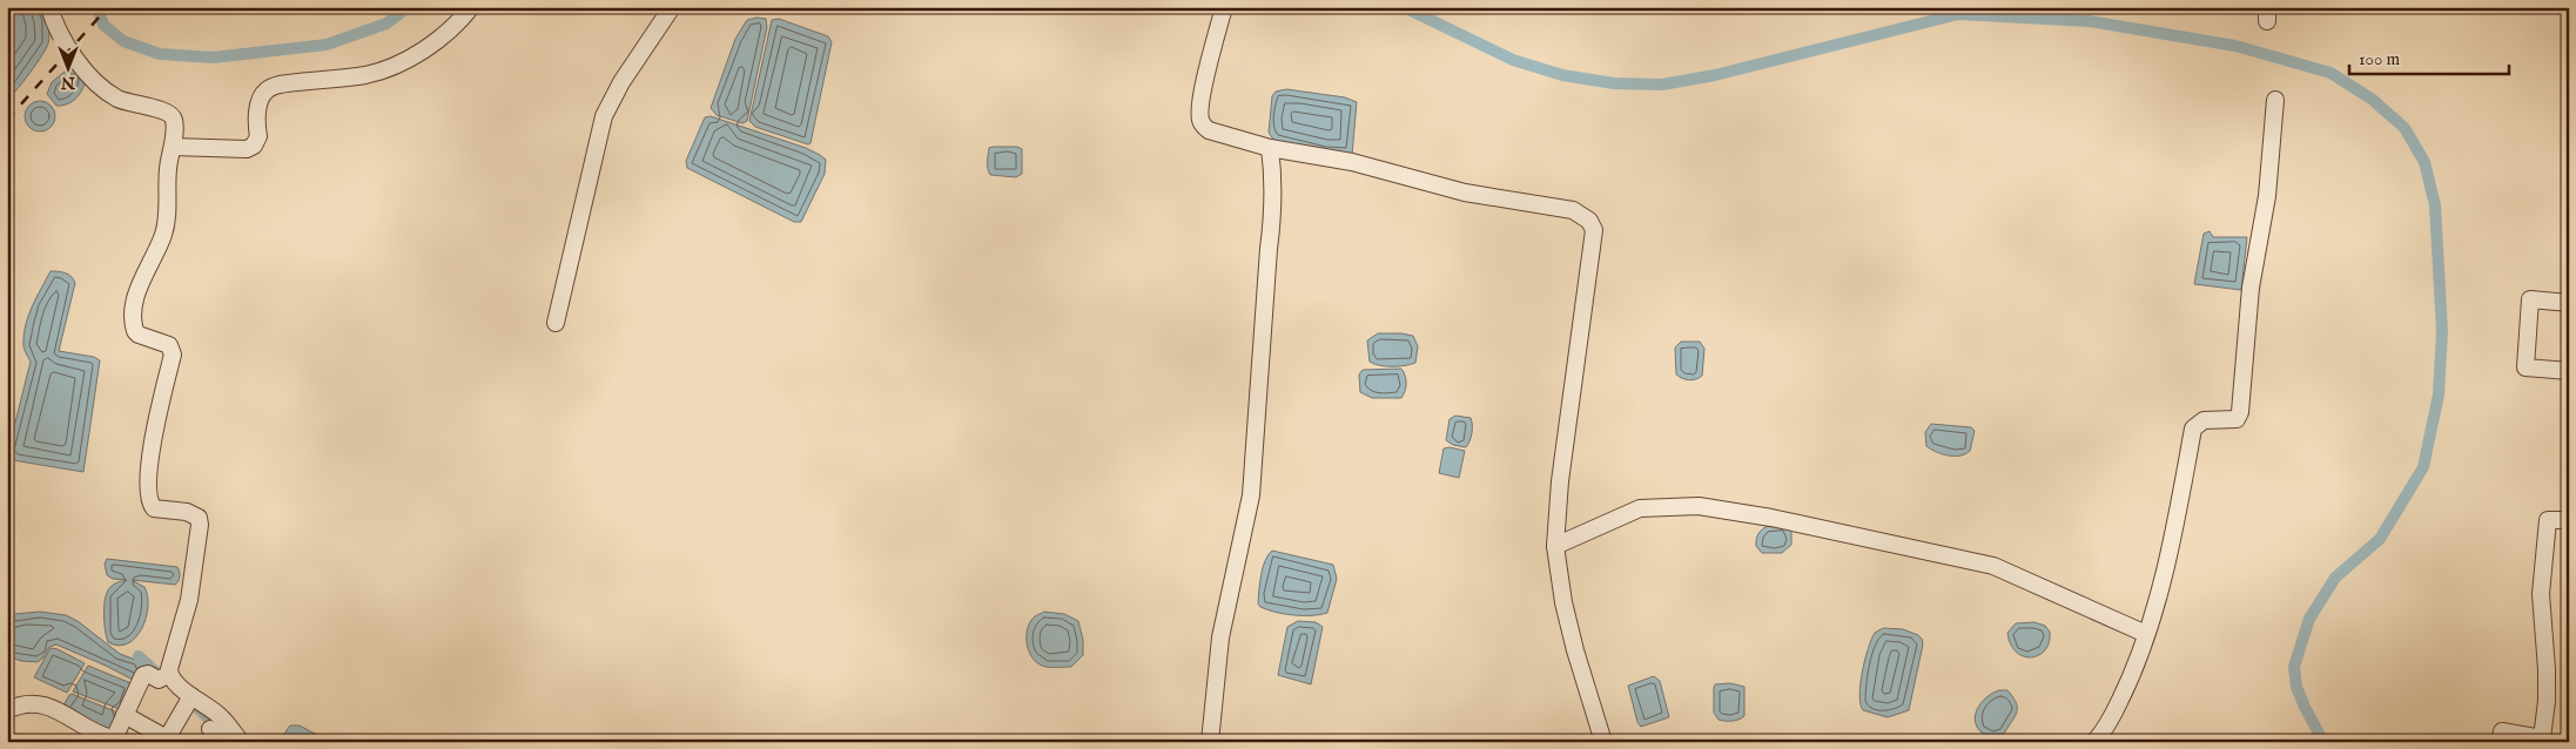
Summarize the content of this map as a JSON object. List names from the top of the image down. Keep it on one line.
{"scale_bar":"100 m","north":"bottom"}
